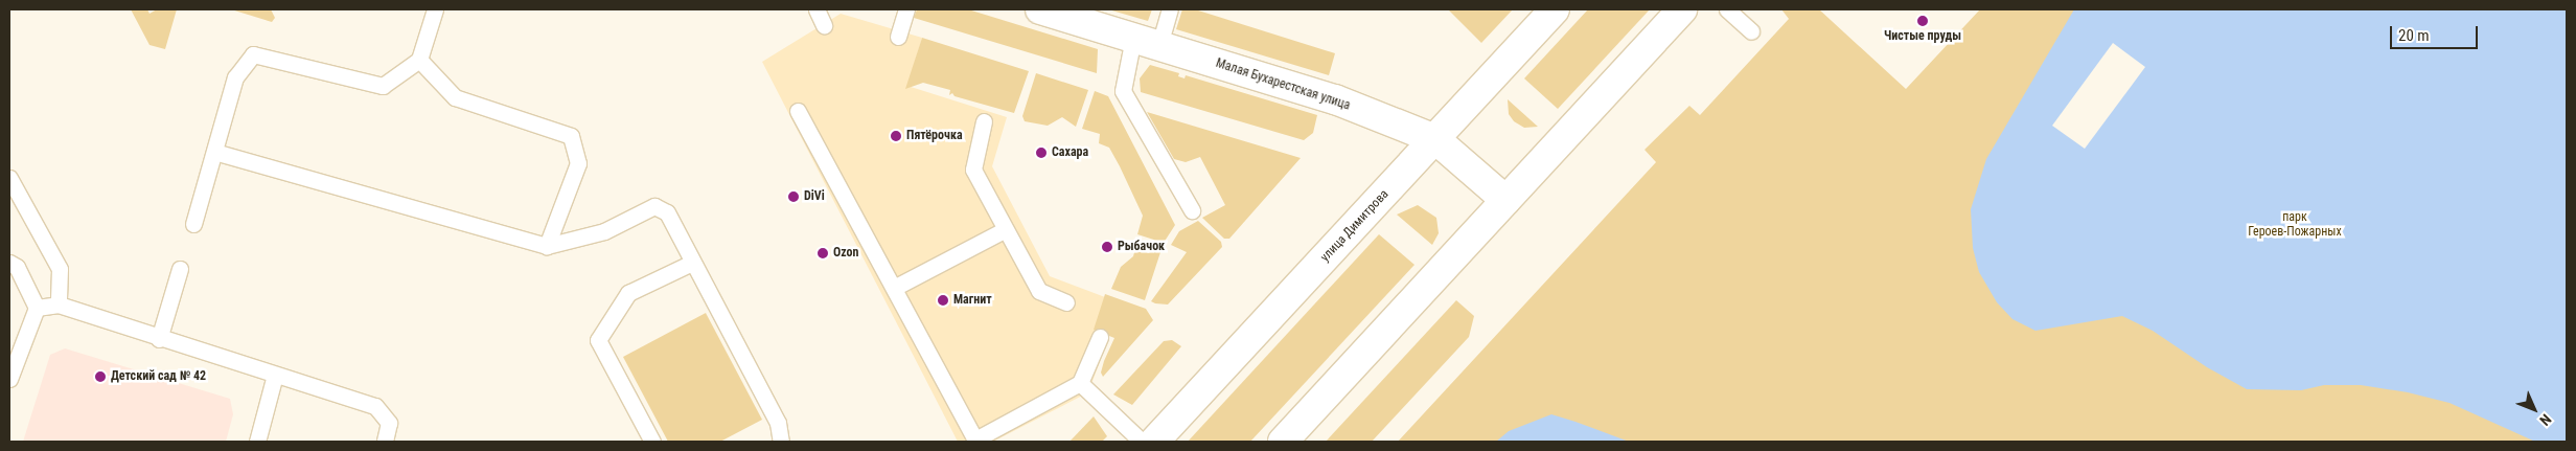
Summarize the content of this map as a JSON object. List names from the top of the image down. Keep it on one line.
{"streets":{"street":["Малая Бухарестская улица","улица Димитрова"]},"crossings":[["Малая Бухарестская улица","улица Димитрова"]],"parks":["парк Героев-Пожарных"],"places":["Чистые пруды","Пятёрочка","Сахара","DiVi","Рыбачок","Ozon","Магнит","Детский сад № 42"],"scale_bar":"20 m","north":"bottom right"}
